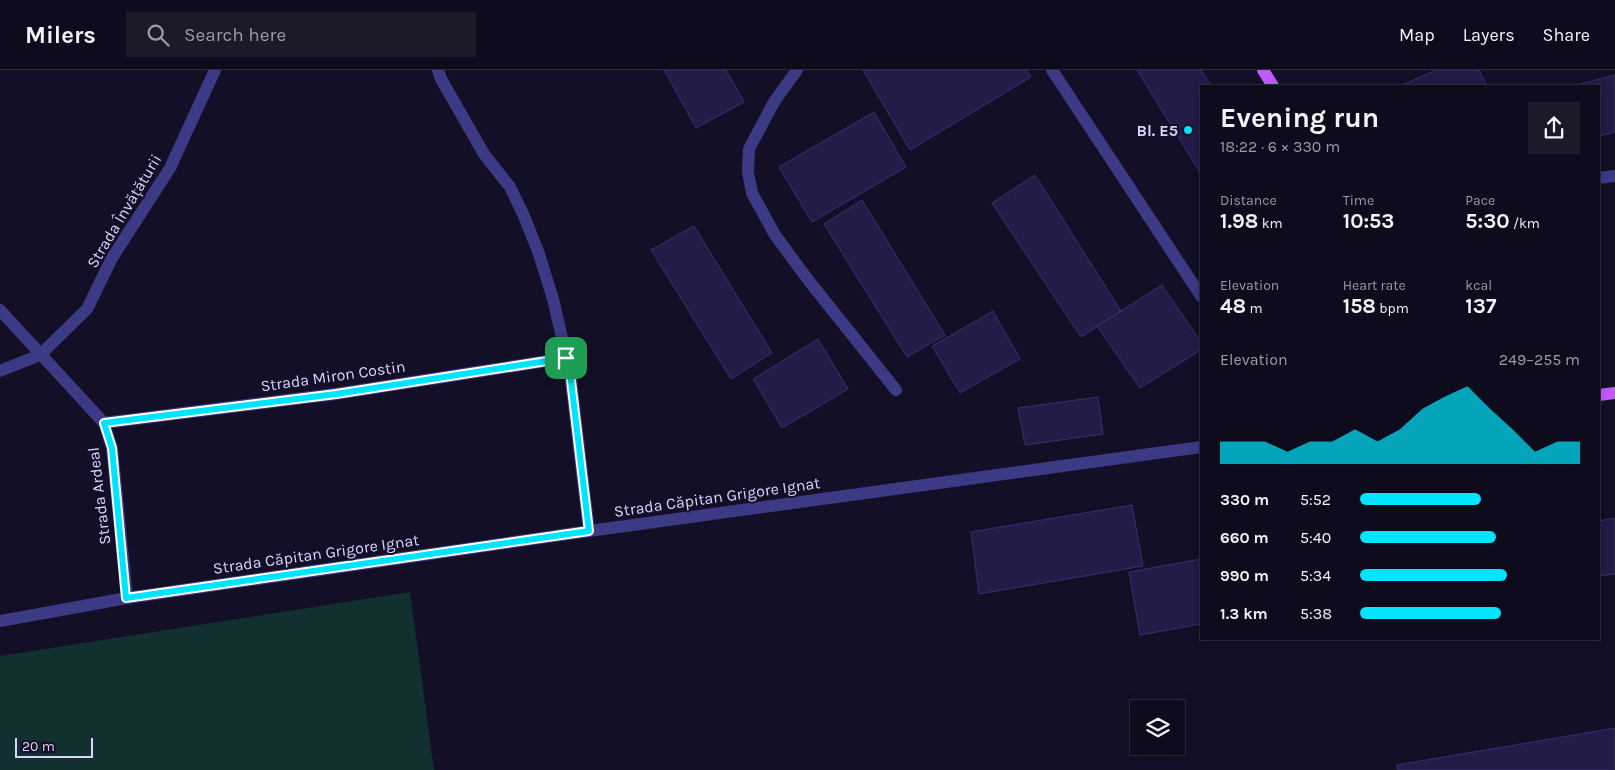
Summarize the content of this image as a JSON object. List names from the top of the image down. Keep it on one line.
{"streets":{"street":["Strada Învățăturii","Strada Miron Costin","Strada Ardeal","Strada Căpitan Grigore Ignat"]},"crossings":[["Strada Învățăturii","Strada Ardeal"],["Strada Miron Costin","Strada Ardeal"],["Strada Ardeal","Strada Căpitan Grigore Ignat"]],"places":["Bl. E5"],"scale_bar":"20 m","page":{"header":"Milers","search":"Search here","nav":["Map","Layers","Share"],"heading":["Evening run","18:22 · 6 × 330 m"],"stats":[["Distance","1.98 km"],["Time","10:53"],["Pace","5:30 /km"],["Elevation","48 m"],["Heart rate","158 bpm"],["kcal","137"]],"chart":["Elevation","249–255 m"],"list":[{"name":"330 m","note":"5:52"},{"name":"660 m","note":"5:40"},{"name":"990 m","note":"5:34"},{"name":"1.3 km","note":"5:38"}],"scale":"20 m"}}
